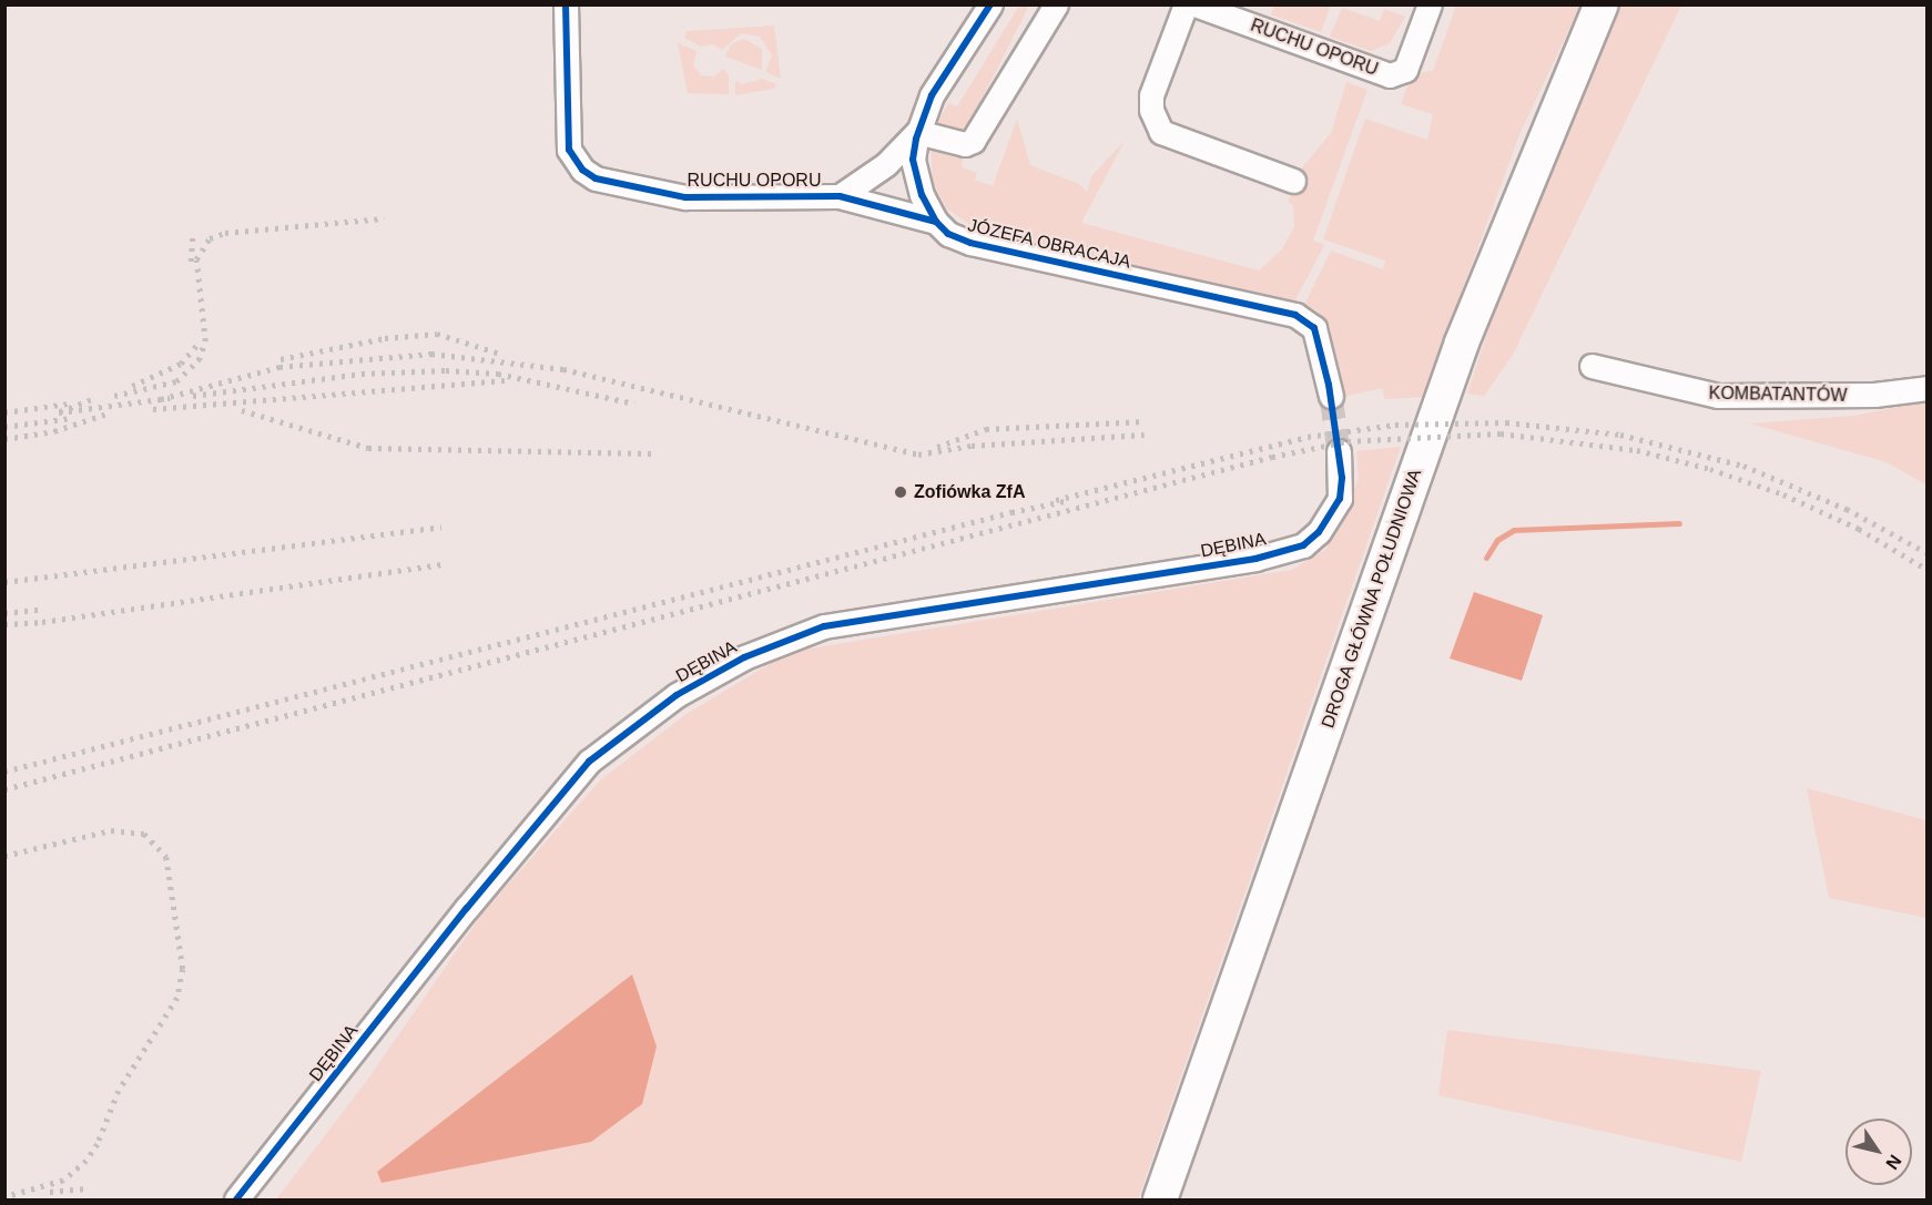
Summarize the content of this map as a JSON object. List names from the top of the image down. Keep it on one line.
{"streets":{"main road":["DROGA GŁÓWNA POŁUDNIOWA"],"street":["RUCHU OPORU","JÓZEFA OBRACAJA","KOMBATANTÓW","DĘBINA"]},"crossings":[["RUCHU OPORU","JÓZEFA OBRACAJA"]],"places":["Zofiówka ZfA"],"north":"bottom right"}
